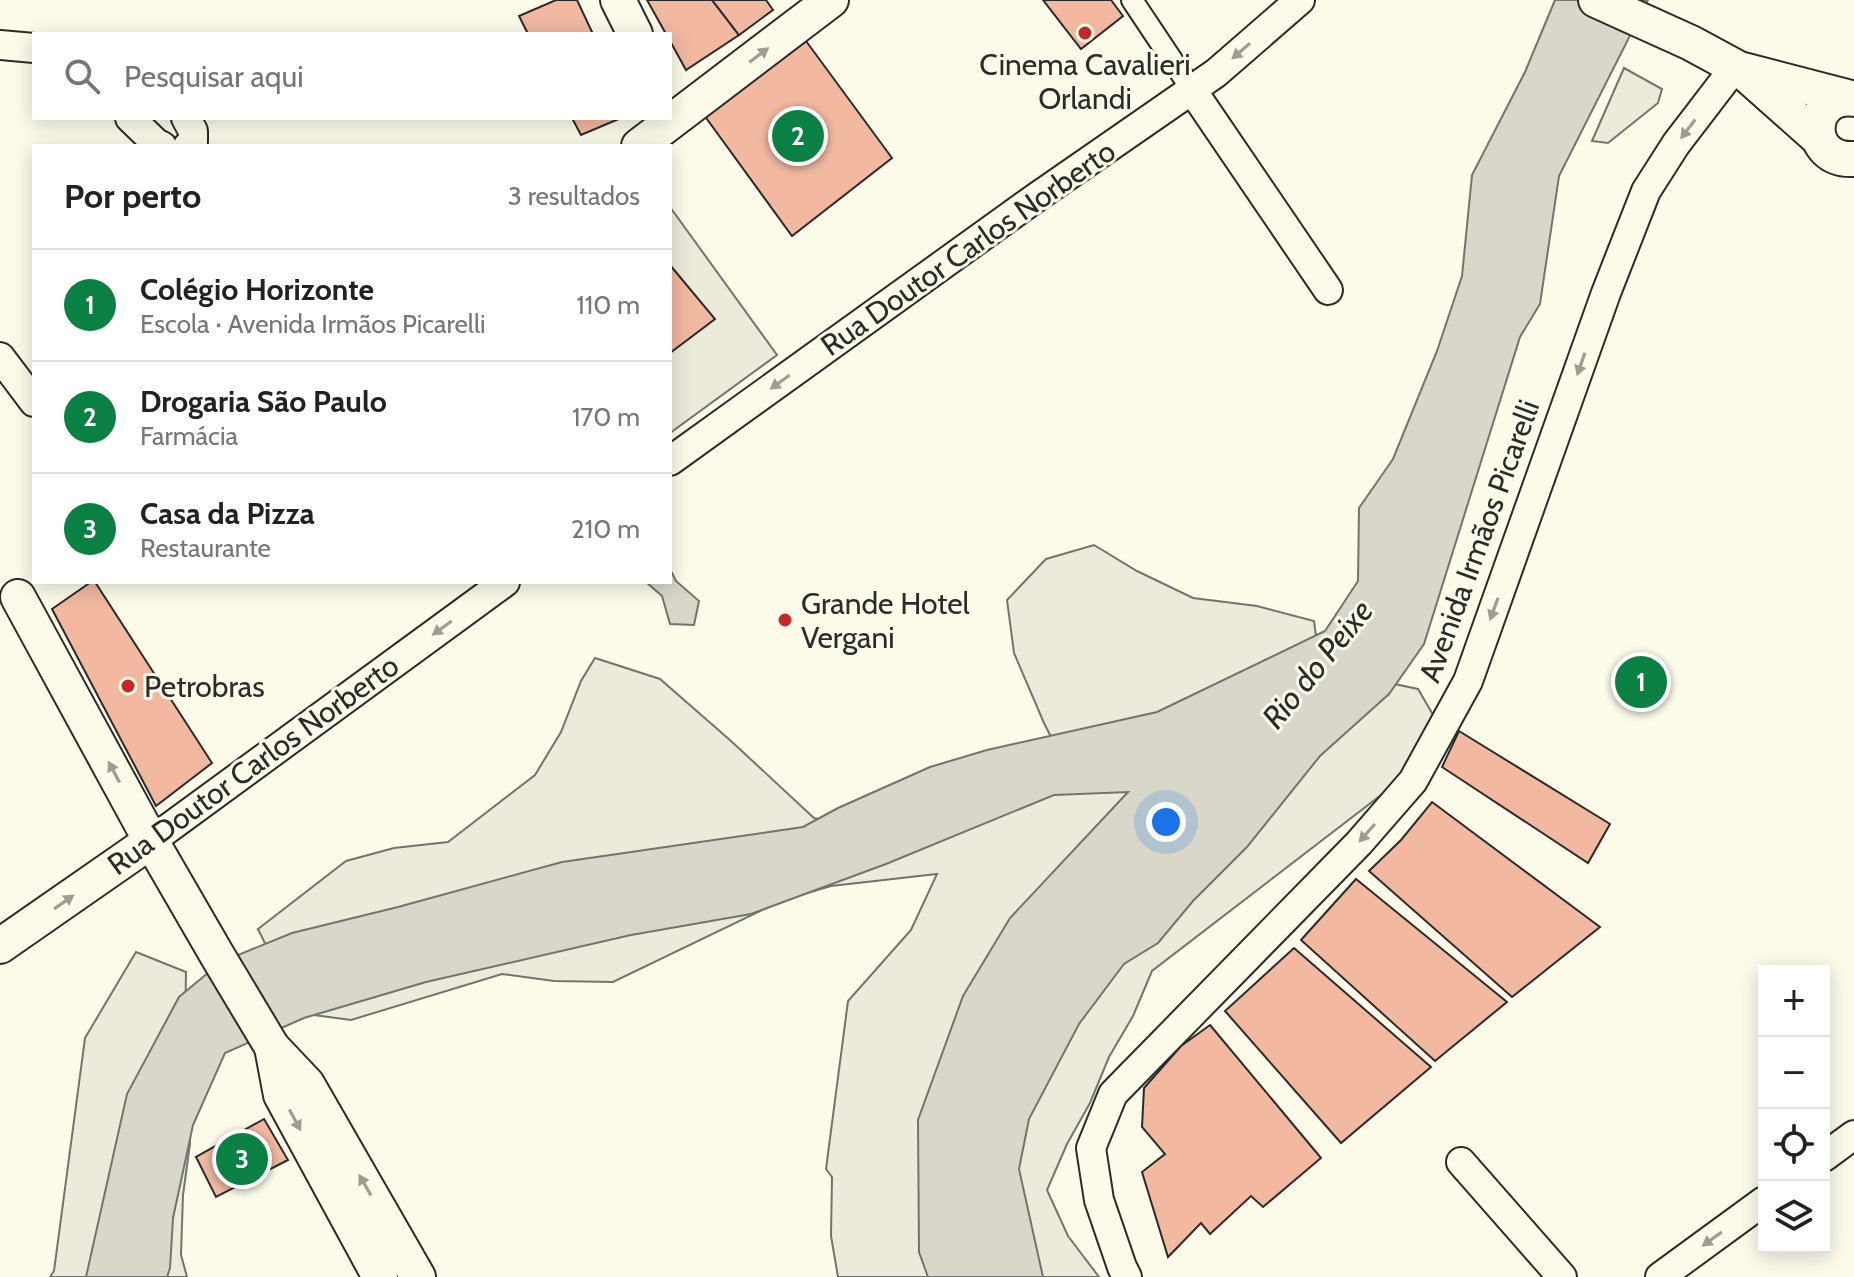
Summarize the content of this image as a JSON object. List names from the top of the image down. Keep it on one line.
{"streets":{"street":["Rua Doutor Carlos Norberto","Avenida Irmãos Picarelli"]},"one_way":["Avenida Irmãos Picarelli"],"water":["Rio do Peixe"],"places":["Cinema Cavalieri Orlandi","Grande Hotel Vergani","Petrobras"],"page":{"search":"Pesquisar aqui","pins":["2","1","3"],"heading":["Por perto","3 resultados"],"list":[{"mark":"1","name":"Colégio Horizonte","note":"Escola · Avenida Irmãos Picarelli","value":"110 m"},{"mark":"2","name":"Drogaria São Paulo","note":"Farmácia","value":"170 m"},{"mark":"3","name":"Casa da Pizza","note":"Restaurante","value":"210 m"}],"map_buttons":["+","−"]}}
